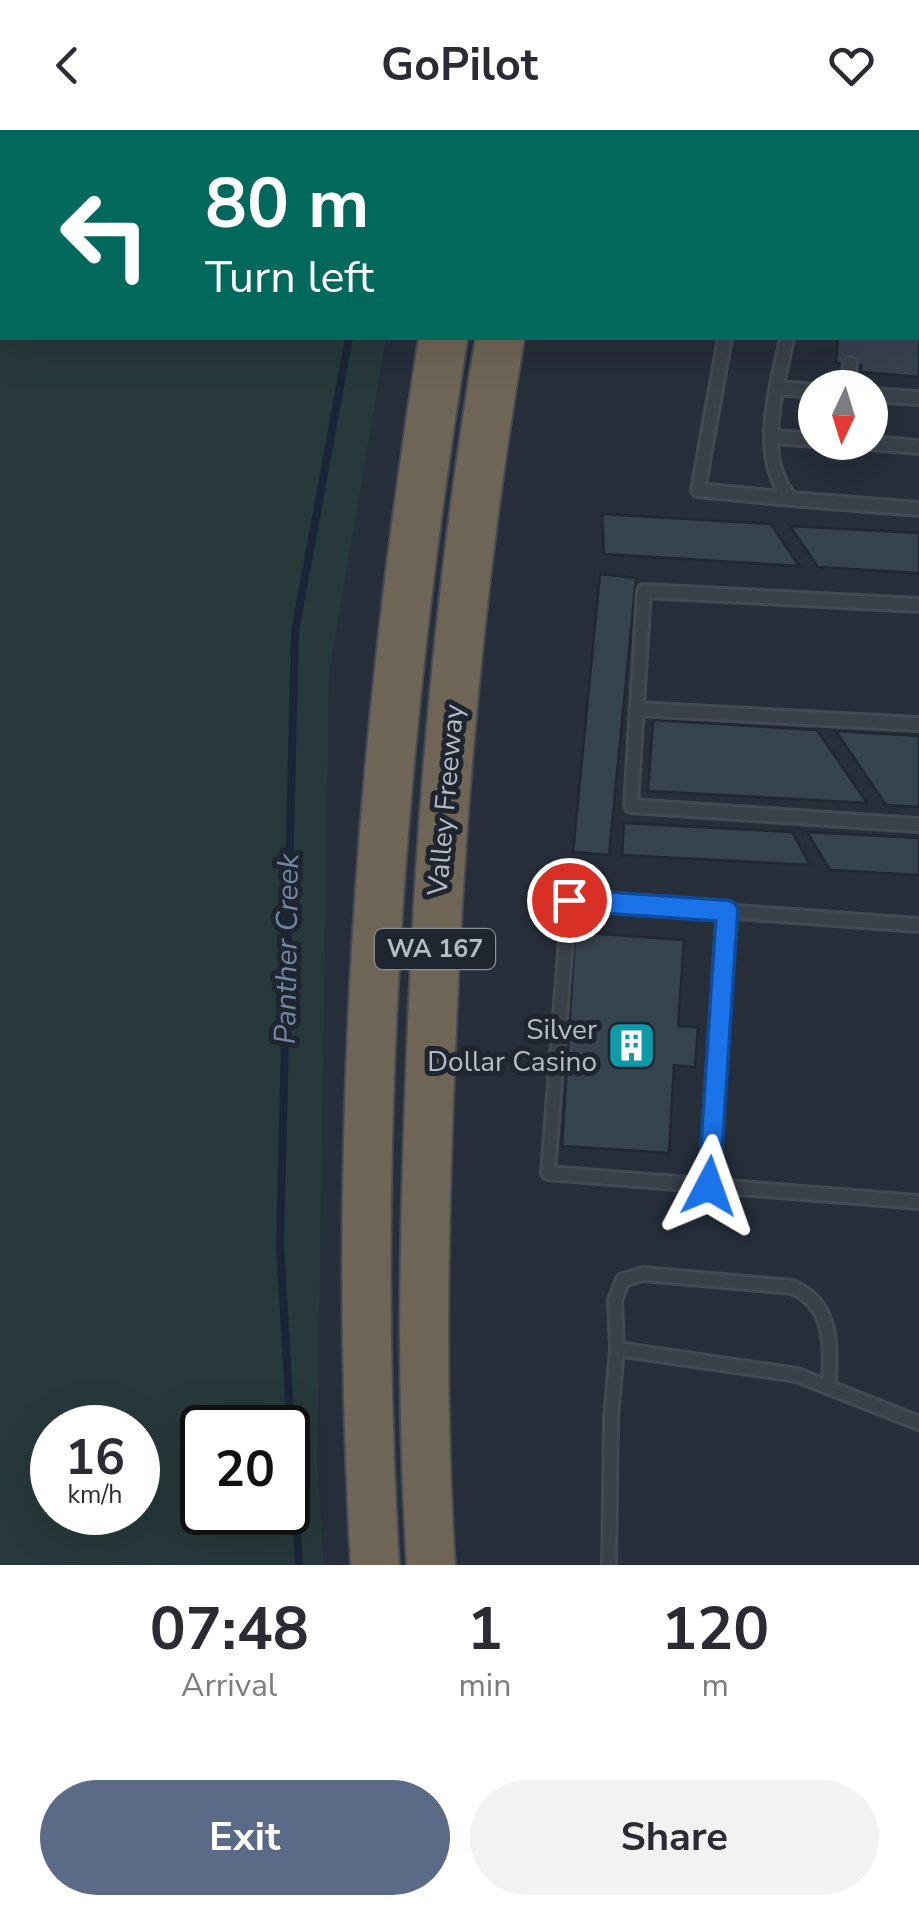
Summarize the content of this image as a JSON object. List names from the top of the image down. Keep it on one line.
{"streets":{"highway":["Valley Freeway","WA 167"]},"water":["Panther Creek"],"places":{"building":["Silver Dollar Casino"]},"north":"bottom","page":{"header":"GoPilot","turn":["80 m","Turn left"],"speed":"16 km/h","limit":"20","eta":["07:48","Arrival","1","min","120","m"],"buttons":["Exit","Share"]}}
